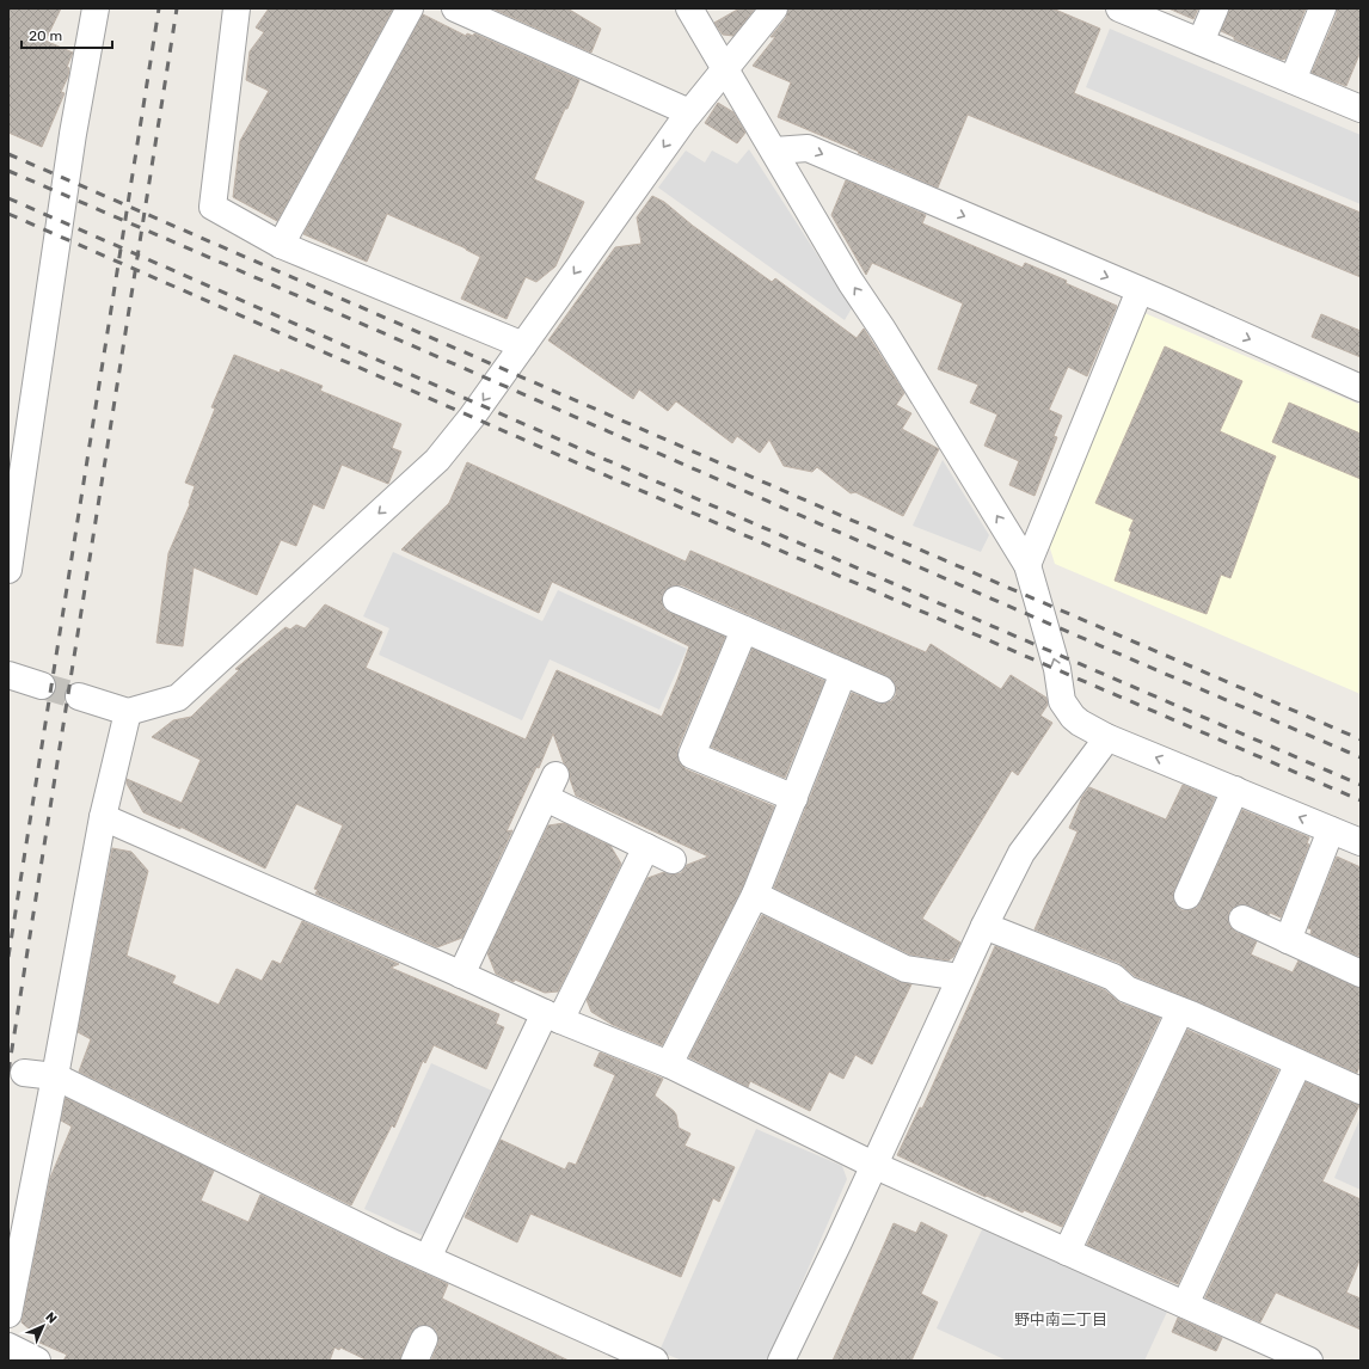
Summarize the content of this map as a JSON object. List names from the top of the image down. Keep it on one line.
{"districts":["野中南二丁目"],"scale_bar":"20 m","north":"top right"}
